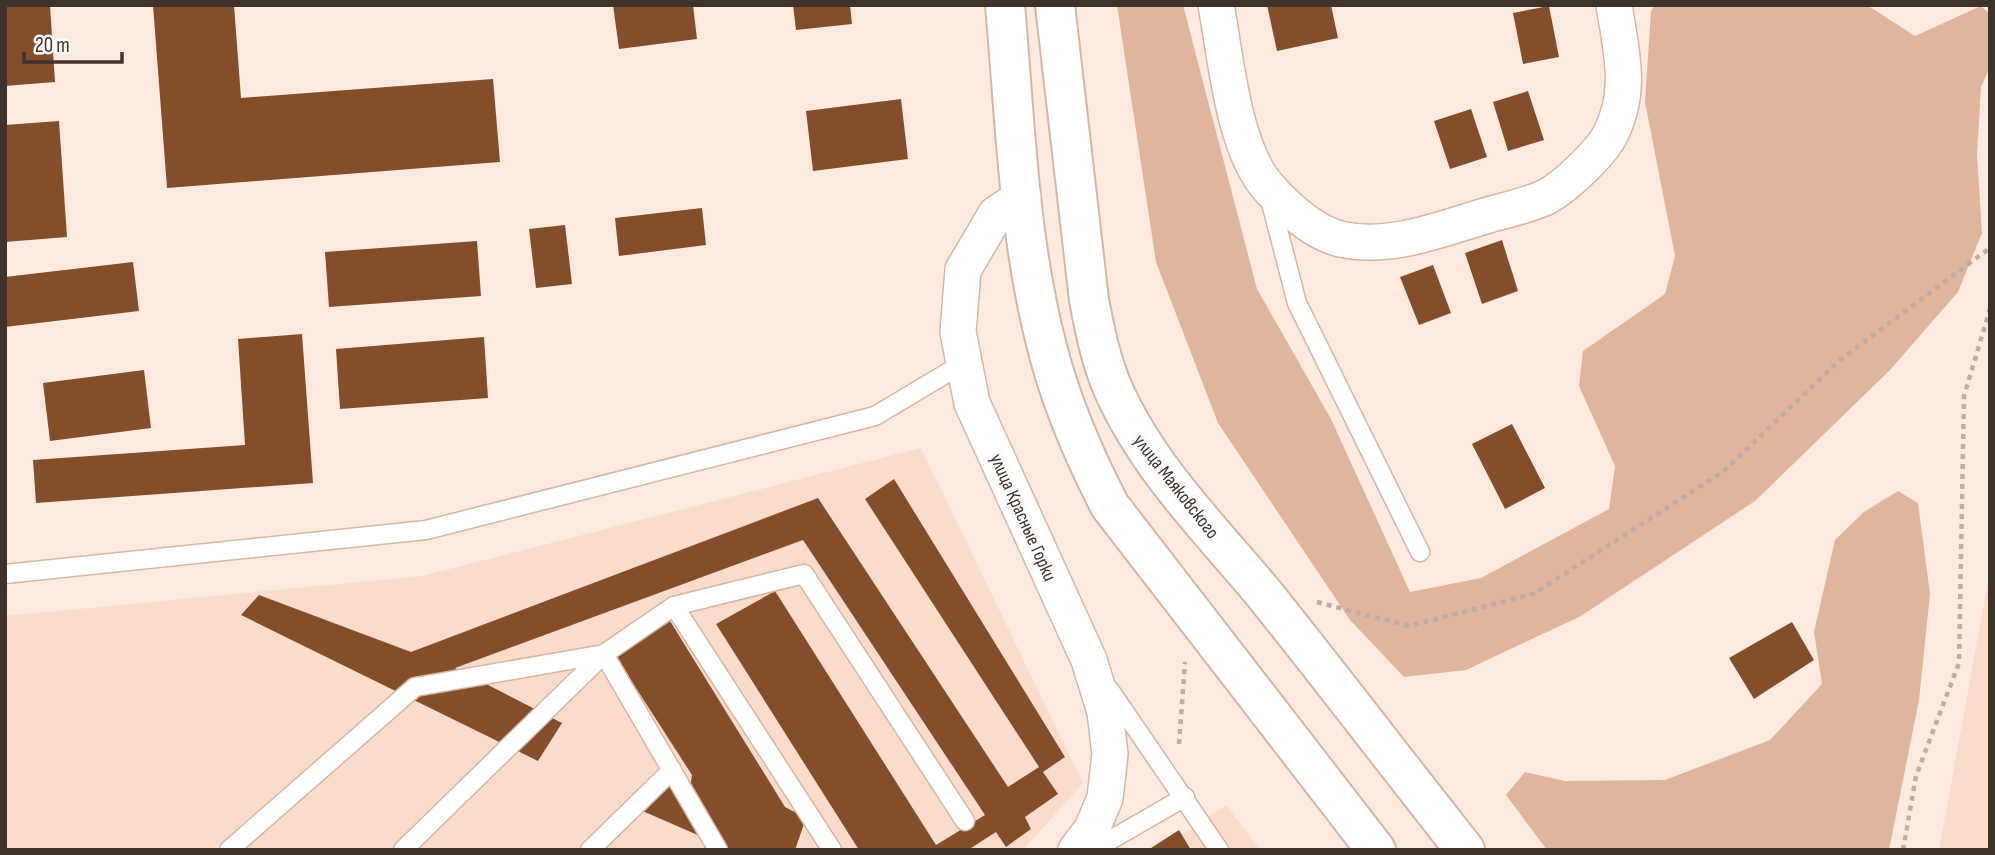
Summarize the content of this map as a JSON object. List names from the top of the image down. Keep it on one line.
{"streets":{"main road":["улица Маяковского"],"street":["улица Красные Горки"]},"scale_bar":"20 m"}
